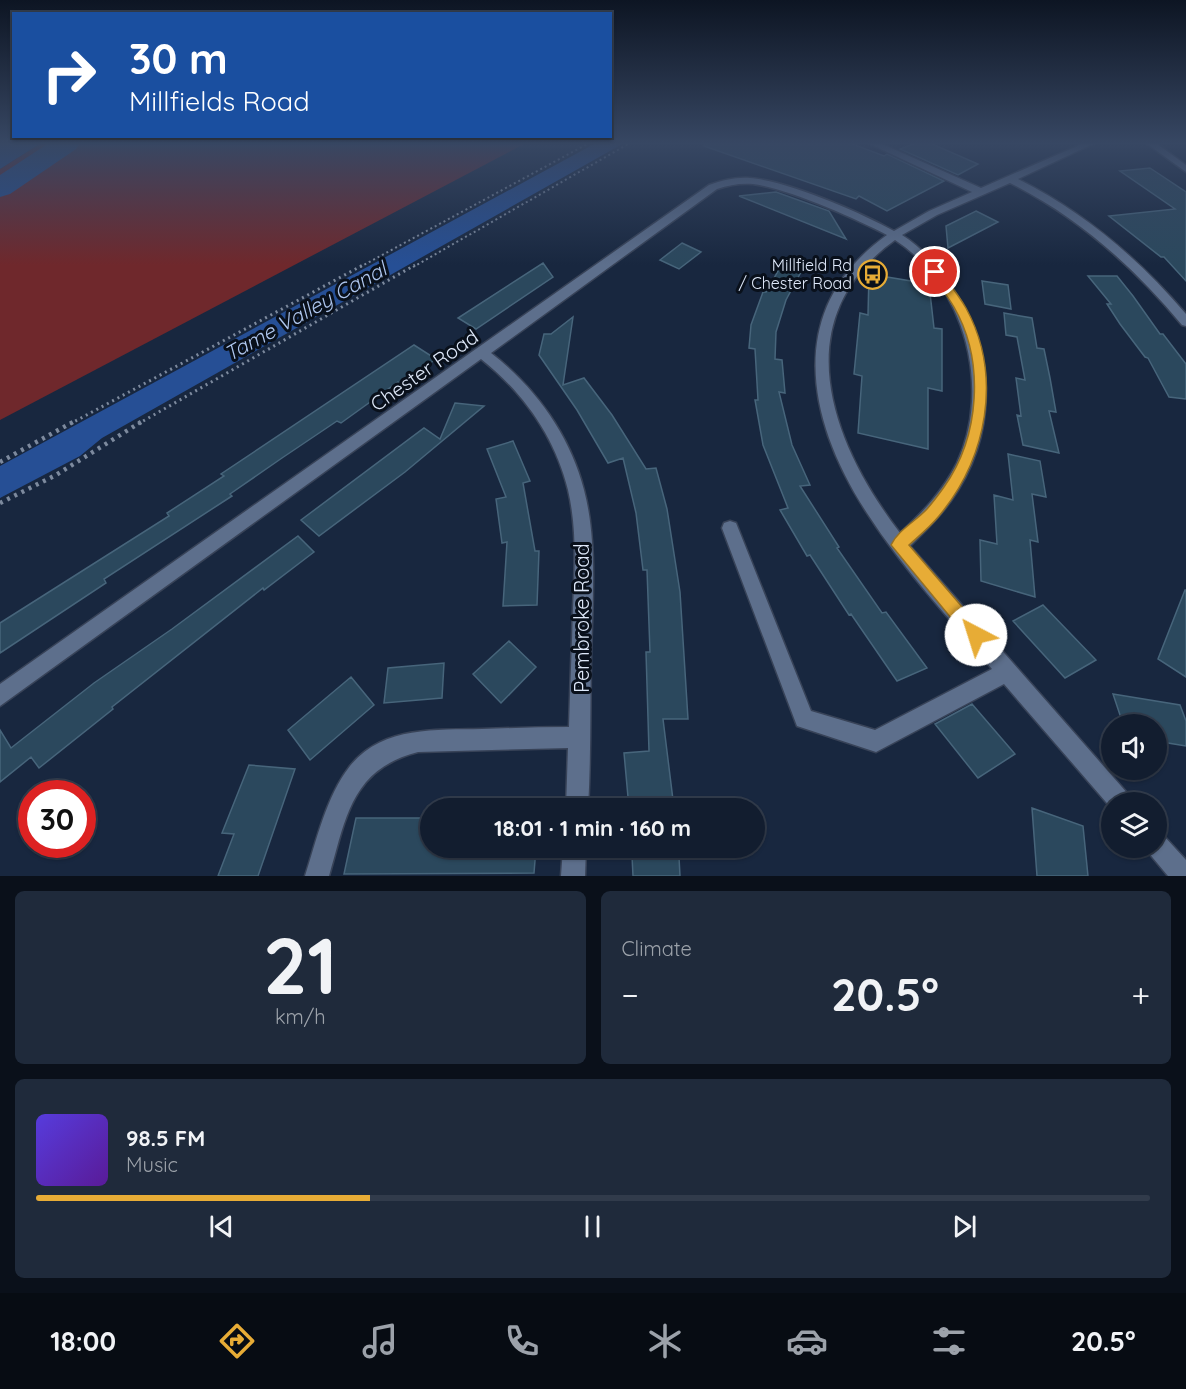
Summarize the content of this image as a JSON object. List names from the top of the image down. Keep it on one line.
{"streets":{"street":["Chester Road","Pembroke Road"]},"crossings":[["Chester Road","Pembroke Road"]],"water":["Tame Valley Canal"],"places":{"bus stop":["Millfield Rd / Chester Road"]},"page":{"turn":["30 m","Millfields Road"],"limit":"30","trip":"18:01 · 1 min · 160 m","tile":[["21","km/h"],"Climate"],"heat":["−","20.5°","+"],"song":["98.5 FM","Music"],"tabs":["18:00","20.5°"]}}
